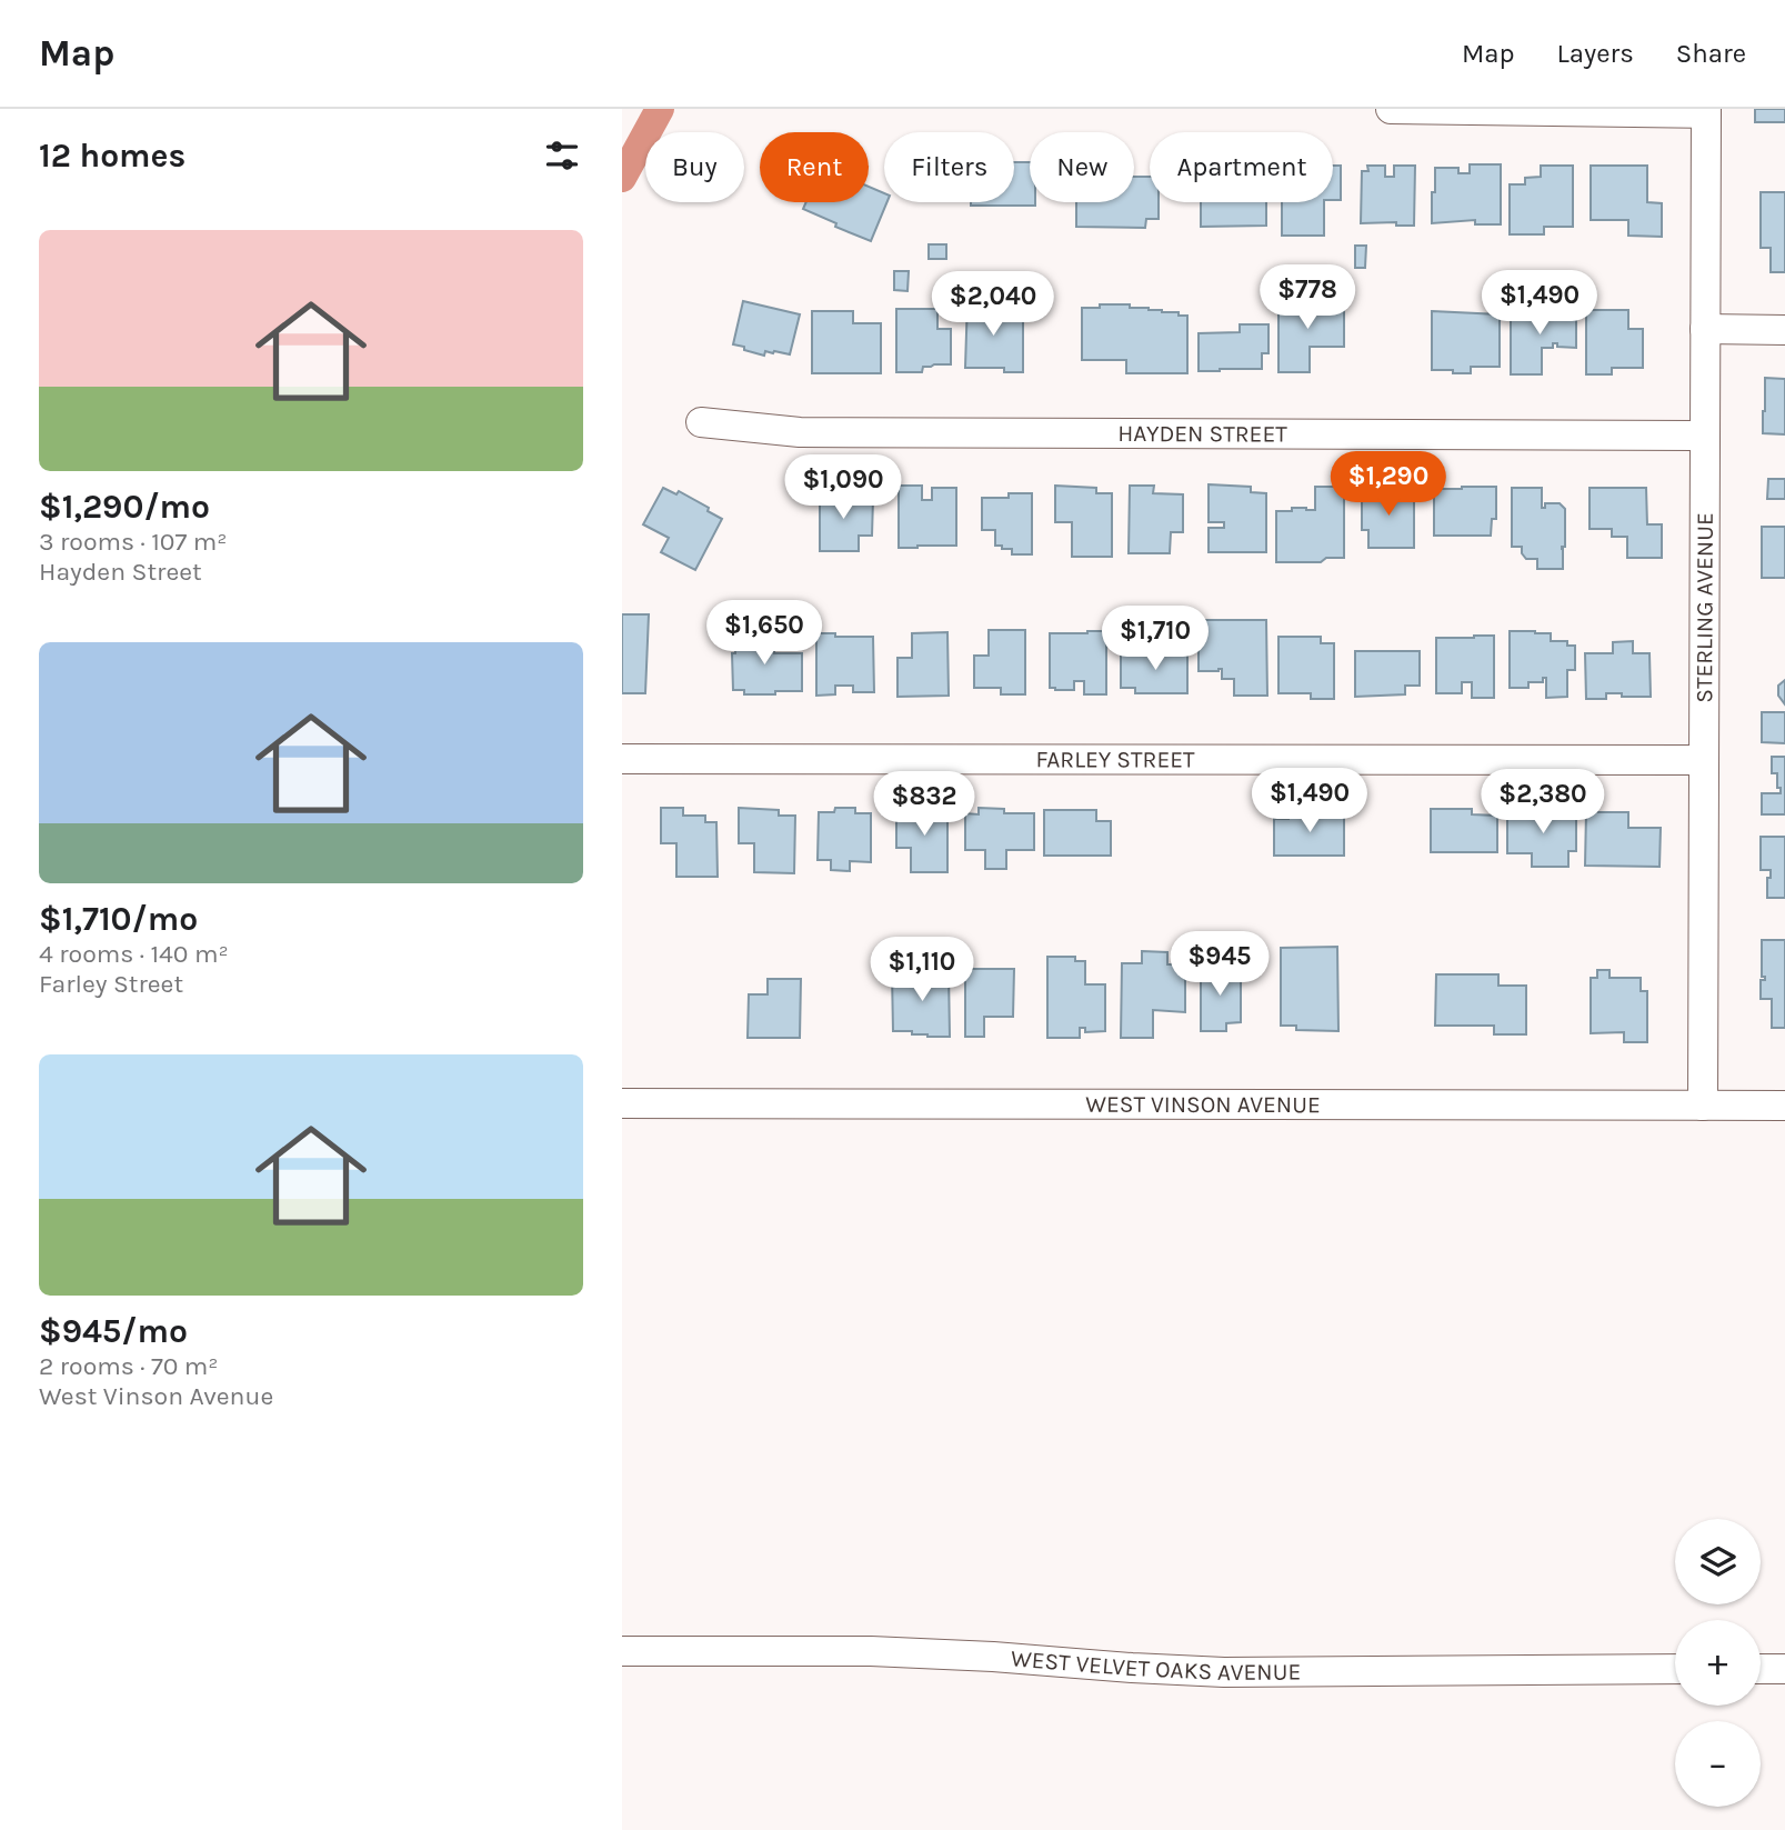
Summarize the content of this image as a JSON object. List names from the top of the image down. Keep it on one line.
{"streets":{"street":["HAYDEN STREET","STERLING AVENUE","FARLEY STREET","WEST VINSON AVENUE","WEST VELVET OAKS AVENUE"]},"crossings":[["HAYDEN STREET","STERLING AVENUE"],["STERLING AVENUE","FARLEY STREET"],["STERLING AVENUE","WEST VINSON AVENUE"]],"page":{"header":"Map","nav":["Map","Layers","Share"],"heading":"12 homes","chip":["Buy","Rent","Filters","New","Apartment"],"list":[{"name":"$1,290/mo","note":"3 rooms · 107 m² · Hayden Street"},{"name":"$1,710/mo","note":"4 rooms · 140 m² · Farley Street"},{"name":"$945/mo","note":"2 rooms · 70 m² · West Vinson Avenue"}],"price":["$778","$1,490","$2,040","$1,290","$1,090","$1,650","$1,710","$1,490","$2,380","$832","$945","$1,110"],"map_buttons":["+","−"]}}
